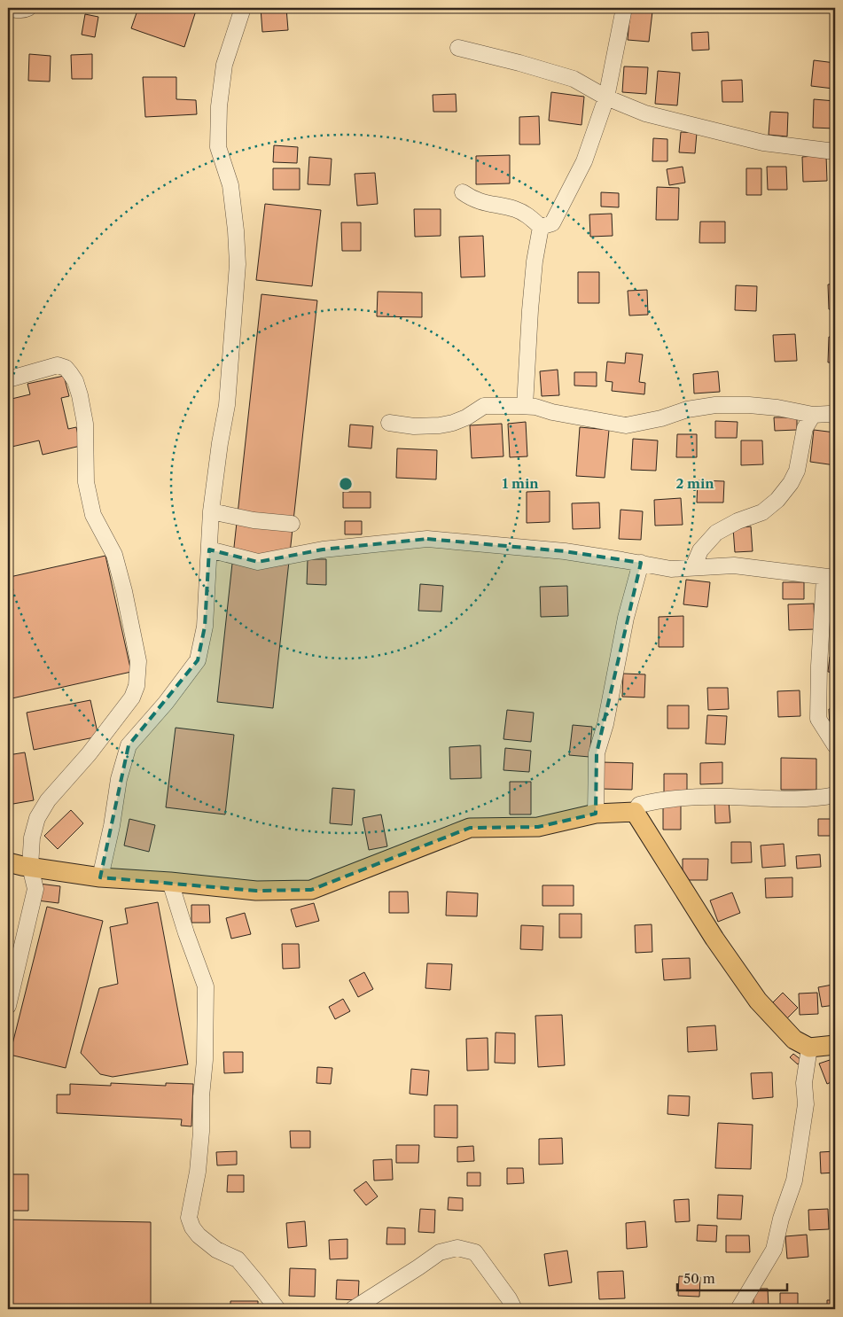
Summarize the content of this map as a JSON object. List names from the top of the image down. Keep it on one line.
{"scale_bar":"50 m","rings":["1 min","2 min"]}
